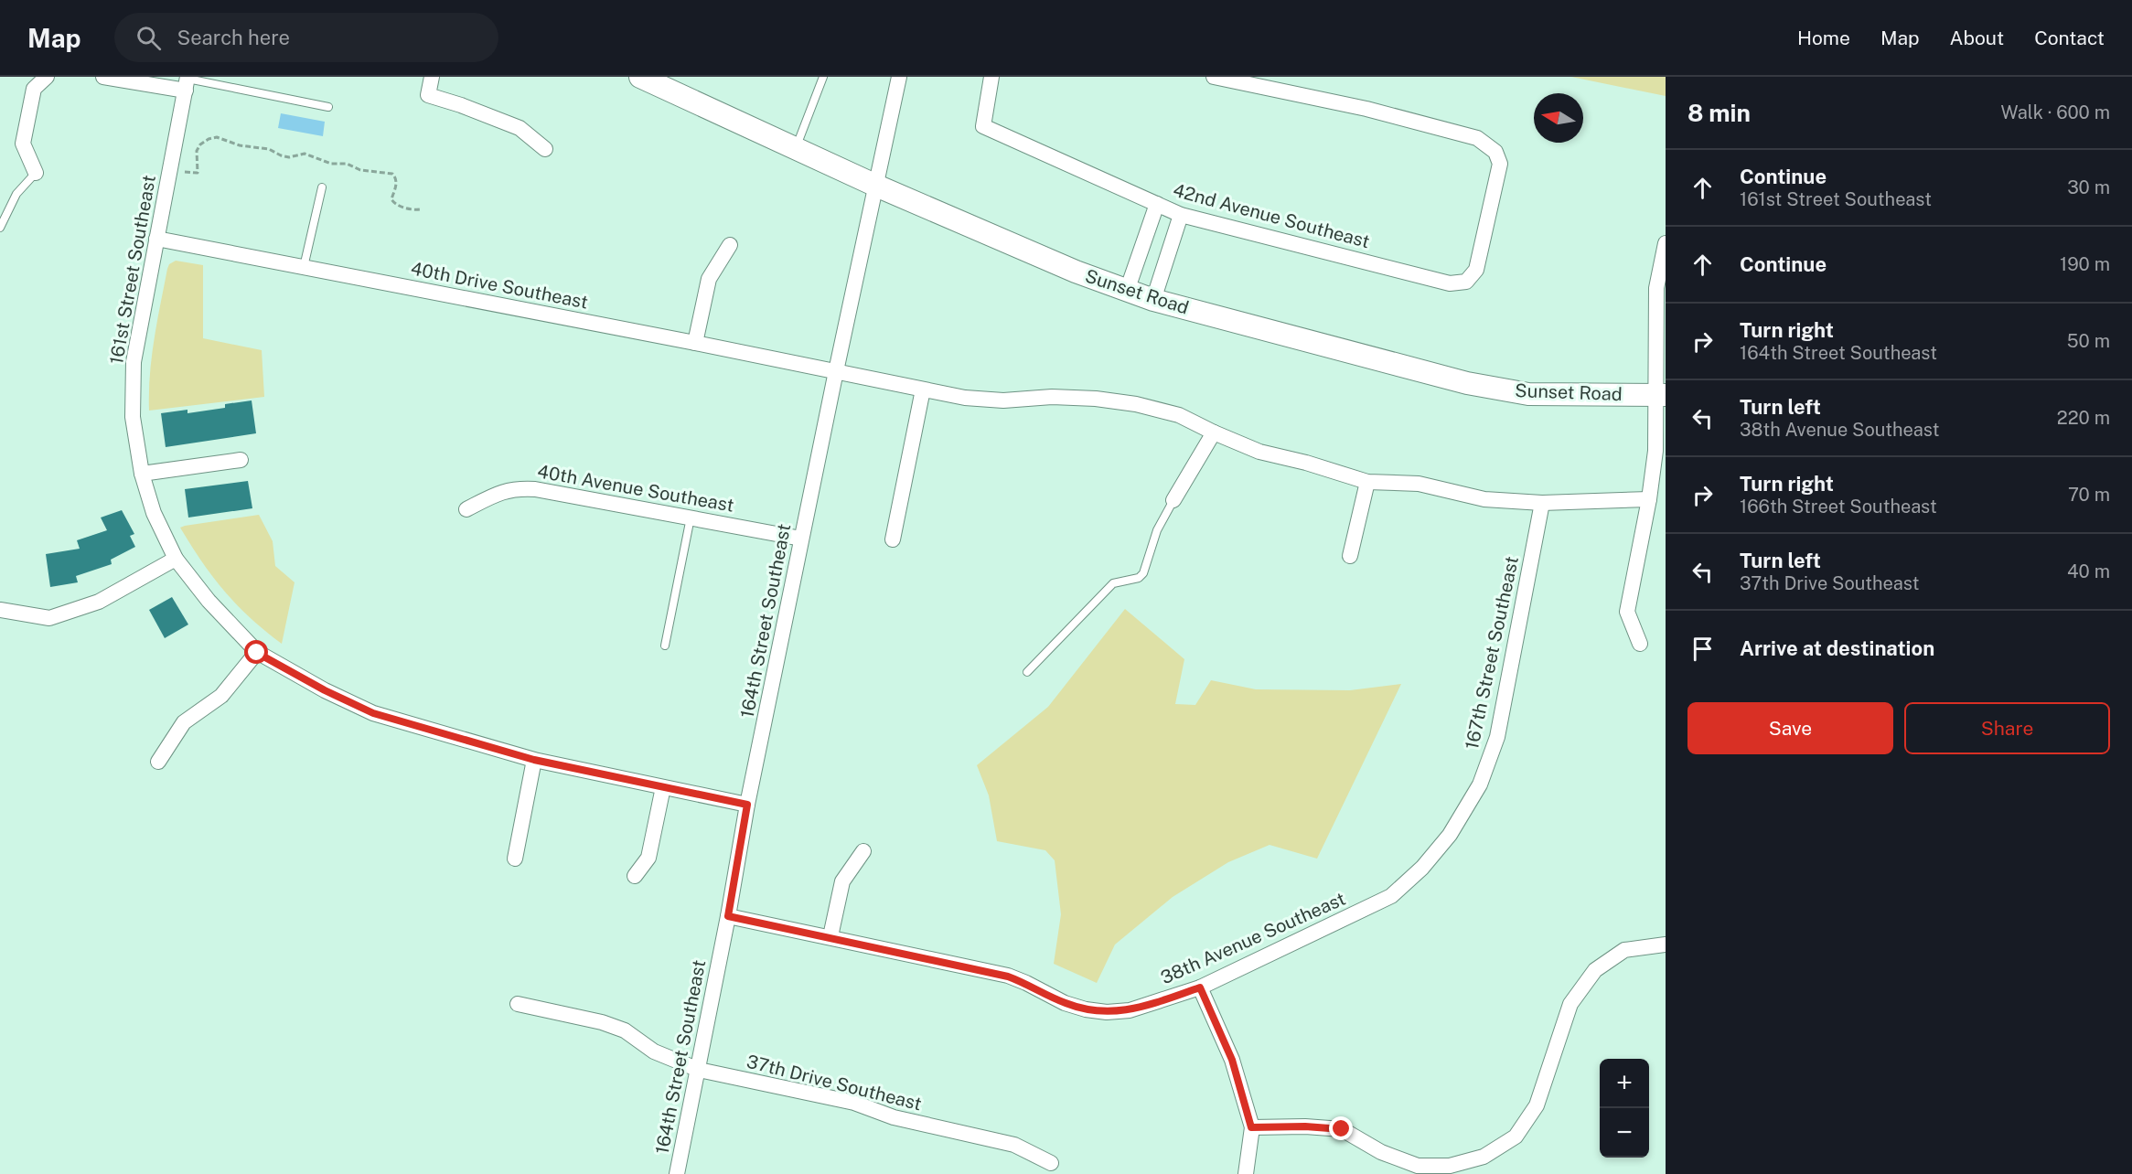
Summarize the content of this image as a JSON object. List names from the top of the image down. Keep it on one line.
{"streets":{"street":["42nd Avenue Southeast","161st Street Southeast","40th Drive Southeast","Sunset Road","40th Avenue Southeast","164th Street Southeast","167th Street Southeast","38th Avenue Southeast","37th Drive Southeast"]},"crossings":[["161st Street Southeast","40th Drive Southeast"],["161st Street Southeast","164th Street Southeast"],["40th Drive Southeast","164th Street Southeast"],["40th Drive Southeast","167th Street Southeast"],["Sunset Road","164th Street Southeast"],["40th Avenue Southeast","164th Street Southeast"],["164th Street Southeast","38th Avenue Southeast"],["164th Street Southeast","37th Drive Southeast"],["167th Street Southeast","38th Avenue Southeast"]],"north":"left","page":{"header":"Map","search":"Search here","nav":["Home","Map","About","Contact"],"heading":["8 min","Walk · 600 m"],"list":[["Continue","161st Street Southeast","30 m"],["Continue","190 m"],["Turn right","164th Street Southeast","50 m"],["Turn left","38th Avenue Southeast","220 m"],["Turn right","166th Street Southeast","70 m"],["Turn left","37th Drive Southeast","40 m"],"Arrive at destination"],"buttons":["Save","Share"],"map_buttons":["+","−"]}}
